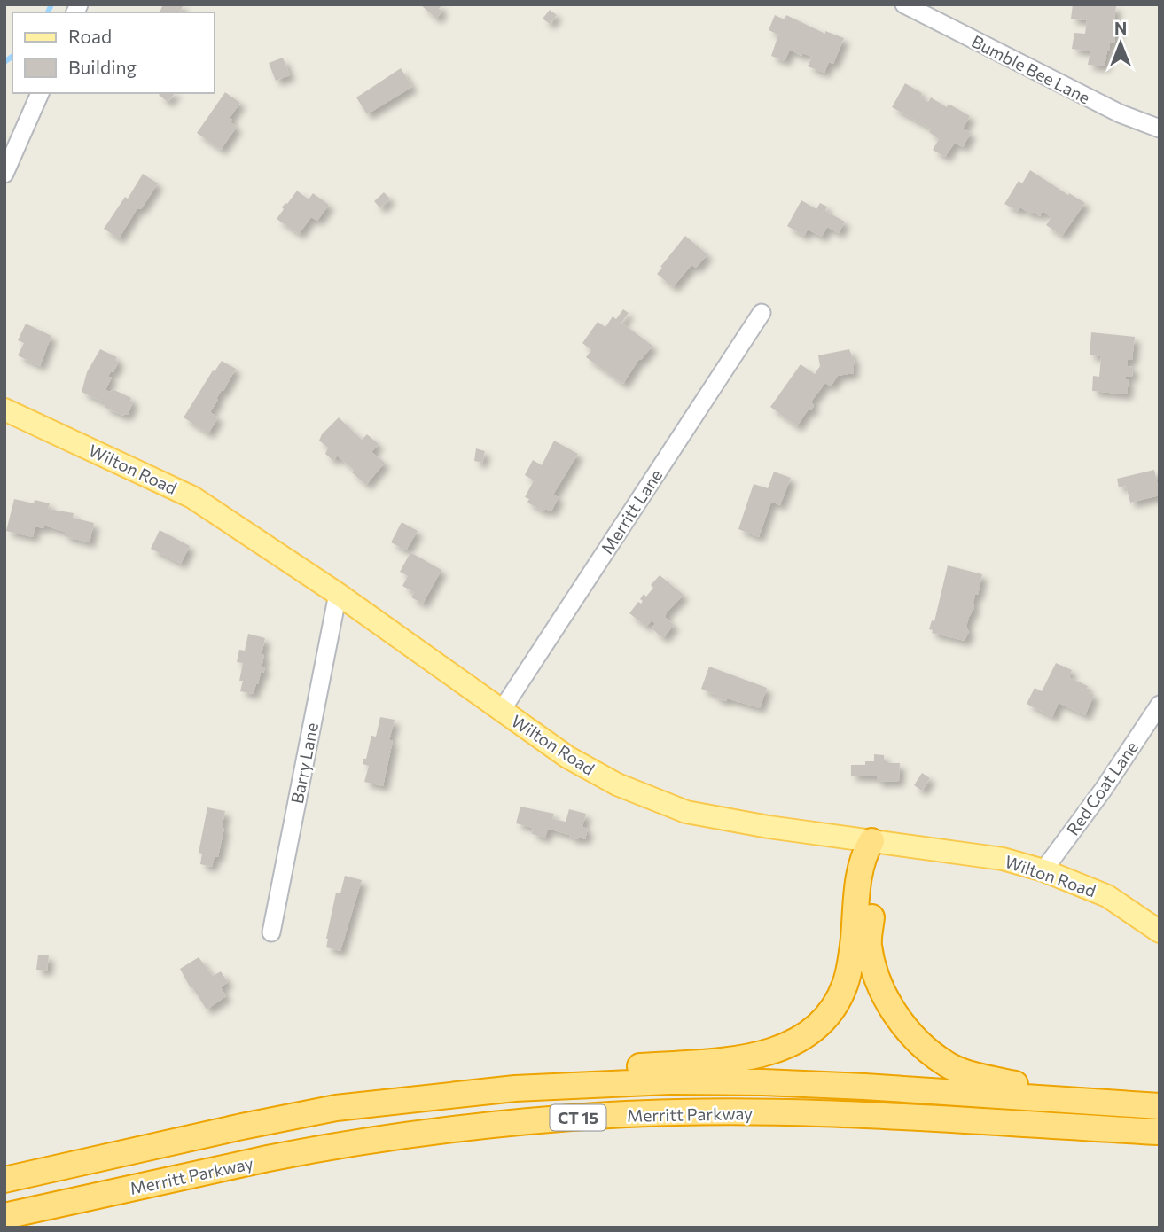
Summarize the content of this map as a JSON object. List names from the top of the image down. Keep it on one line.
{"streets":{"highway":["Merritt Parkway","CT 15"],"main road":["Wilton Road"],"street":["Bumble Bee Lane","Merritt Lane","Barry Lane","Red Coat Lane"]},"crossings":[["Wilton Road","Merritt Lane"],["Wilton Road","Barry Lane"],["Wilton Road","Red Coat Lane"]],"legend":["Road","Building"],"north":"top"}
